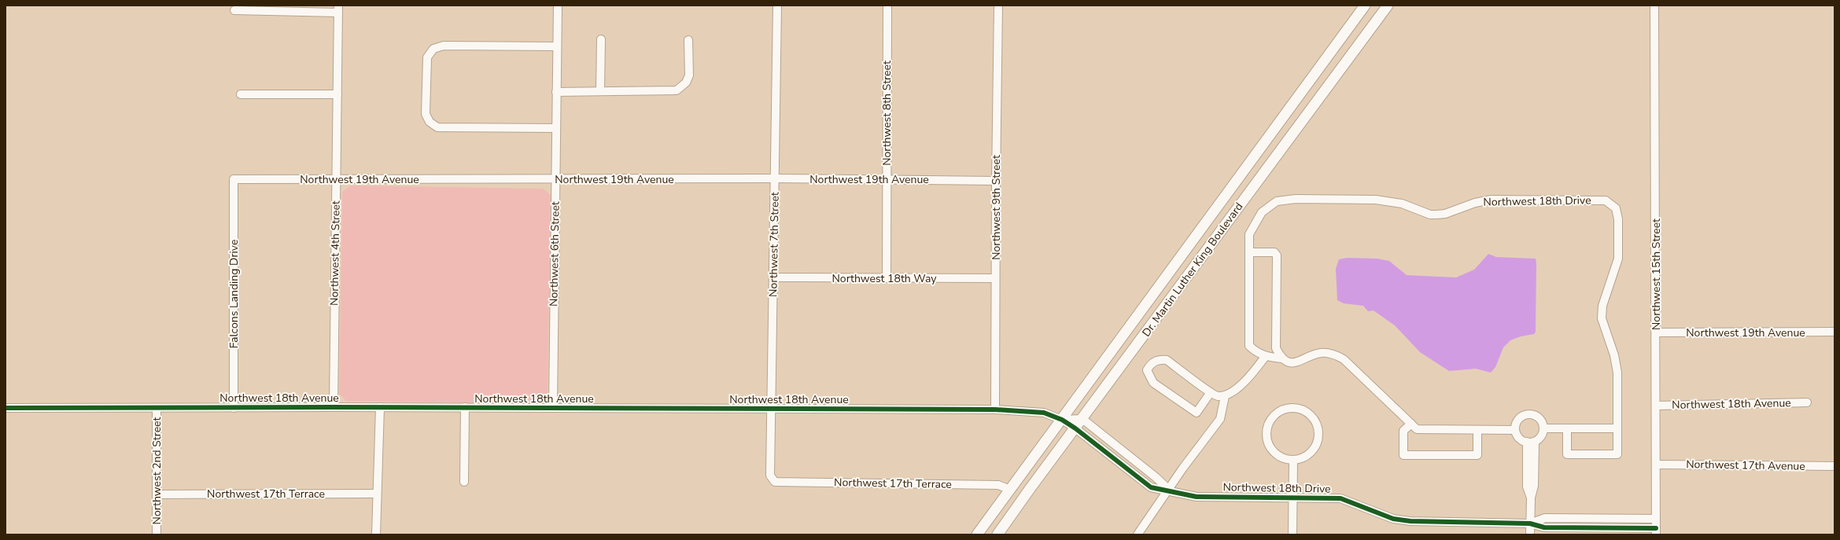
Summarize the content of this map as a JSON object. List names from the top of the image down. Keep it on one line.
{"streets":{"main road":["Dr. Martin Luther King Boulevard"],"street":["Northwest 8th Street","Northwest 19th Avenue","Northwest 18th Drive","Northwest 9th Street","Northwest 7th Street","Northwest 4th Street","Northwest 6th Street","Northwest 15th Street","Northwest 18th Way","Falcons Landing Drive","Northwest 18th Avenue","Northwest 17th Avenue","Northwest 2nd Street","Northwest 17th Terrace"]},"crossings":[["Northwest 8th Street","Northwest 19th Avenue"],["Northwest 8th Street","Northwest 18th Way"],["Northwest 19th Avenue","Northwest 9th Street"],["Northwest 19th Avenue","Northwest 7th Street"],["Northwest 19th Avenue","Northwest 4th Street"],["Northwest 19th Avenue","Northwest 6th Street"],["Northwest 19th Avenue","Northwest 15th Street"],["Northwest 19th Avenue","Falcons Landing Drive"],["Northwest 18th Drive","Dr. Martin Luther King Boulevard"],["Northwest 18th Drive","Northwest 18th Avenue"],["Northwest 9th Street","Northwest 18th Way"],["Northwest 9th Street","Northwest 18th Avenue"],["Northwest 7th Street","Northwest 18th Way"],["Northwest 7th Street","Northwest 18th Avenue"],["Northwest 7th Street","Northwest 17th Terrace"],["Northwest 4th Street","Northwest 18th Avenue"],["Northwest 6th Street","Northwest 18th Avenue"],["Dr. Martin Luther King Boulevard","Northwest 18th Avenue"],["Dr. Martin Luther King Boulevard","Northwest 17th Terrace"],["Northwest 15th Street","Northwest 18th Avenue"],["Northwest 15th Street","Northwest 17th Avenue"],["Falcons Landing Drive","Northwest 18th Avenue"],["Northwest 18th Avenue","Northwest 2nd Street"],["Northwest 2nd Street","Northwest 17th Terrace"]]}
